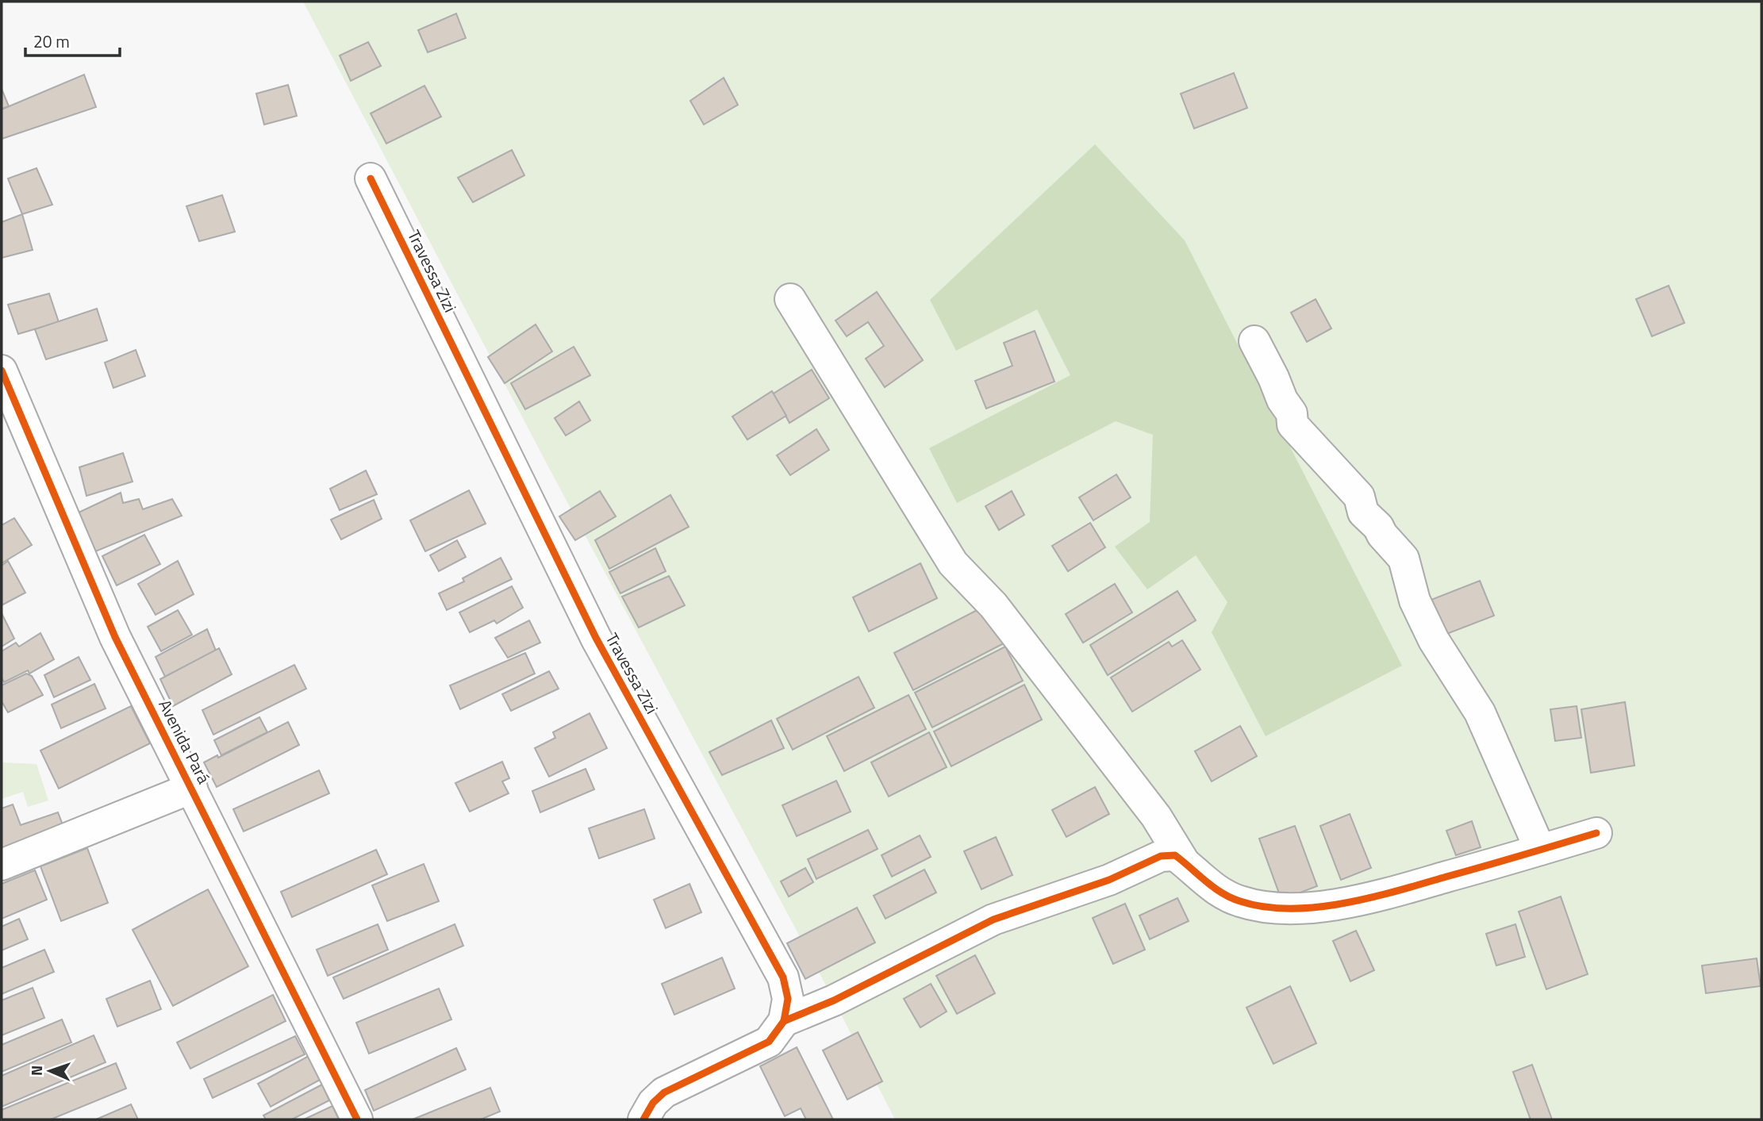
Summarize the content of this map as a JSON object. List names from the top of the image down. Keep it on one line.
{"streets":{"street":["Travessa Zizi","Avenida Pará"]},"scale_bar":"20 m","north":"left"}
